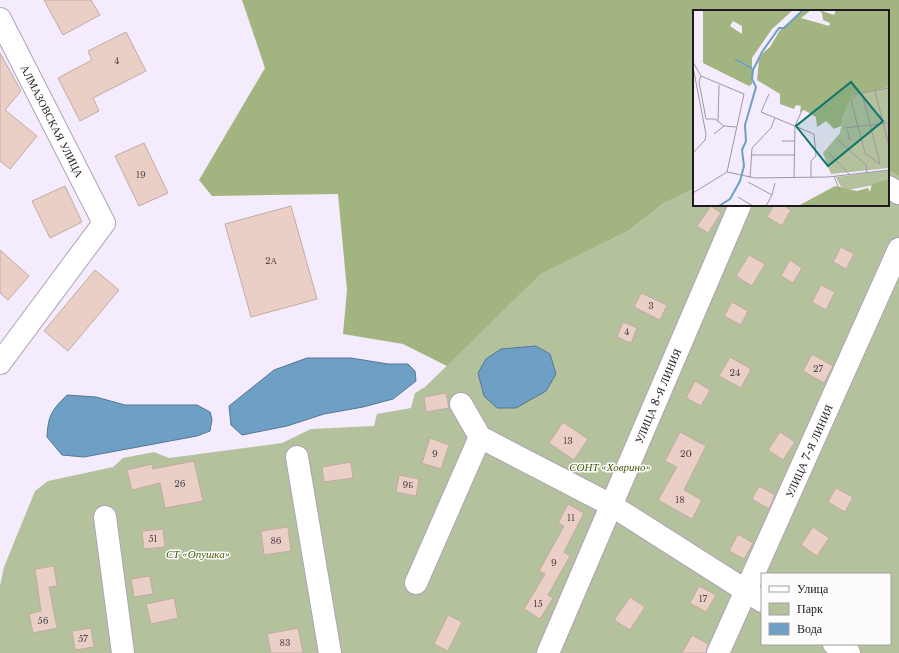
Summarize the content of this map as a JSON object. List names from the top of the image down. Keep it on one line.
{"streets":{"street":["АЛМАЗОВСКАЯ УЛИЦА","УЛИЦА 8-Я ЛИНИЯ","УЛИЦА 7-Я ЛИНИЯ"]},"parks":["СОНТ «Ховрино»","СТ «Опушка»"],"house_numbers":["4","19","2А","3","4","27","24","13","9","20","26","9Б","18","11","51","86","9","17","15","56","57","83"],"legend":["Улица","Парк","Вода"]}
